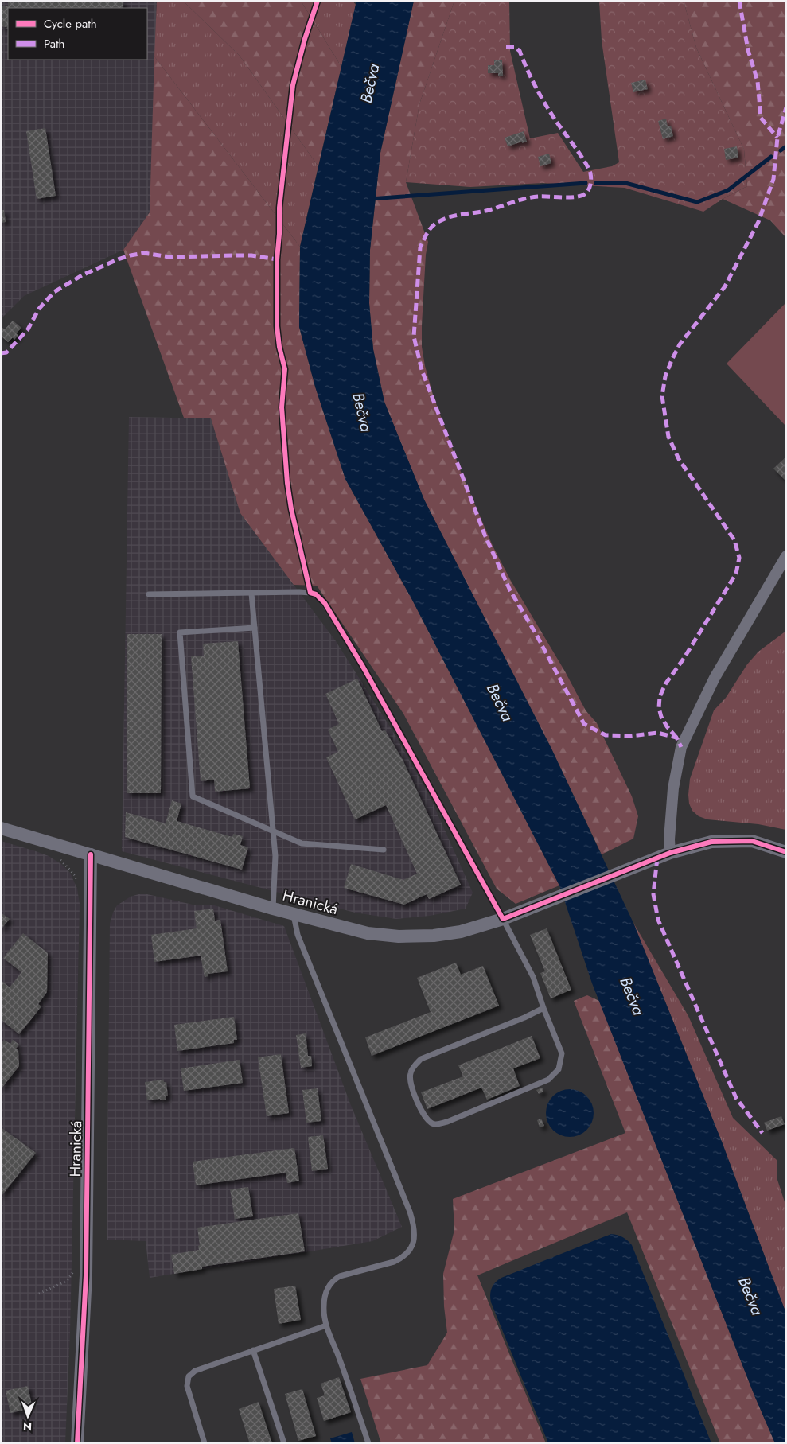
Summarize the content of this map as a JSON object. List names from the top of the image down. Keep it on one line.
{"streets":{"street":["Hranická"]},"water":["Bečva"],"legend":["Cycle path","Path"],"north":"bottom"}
